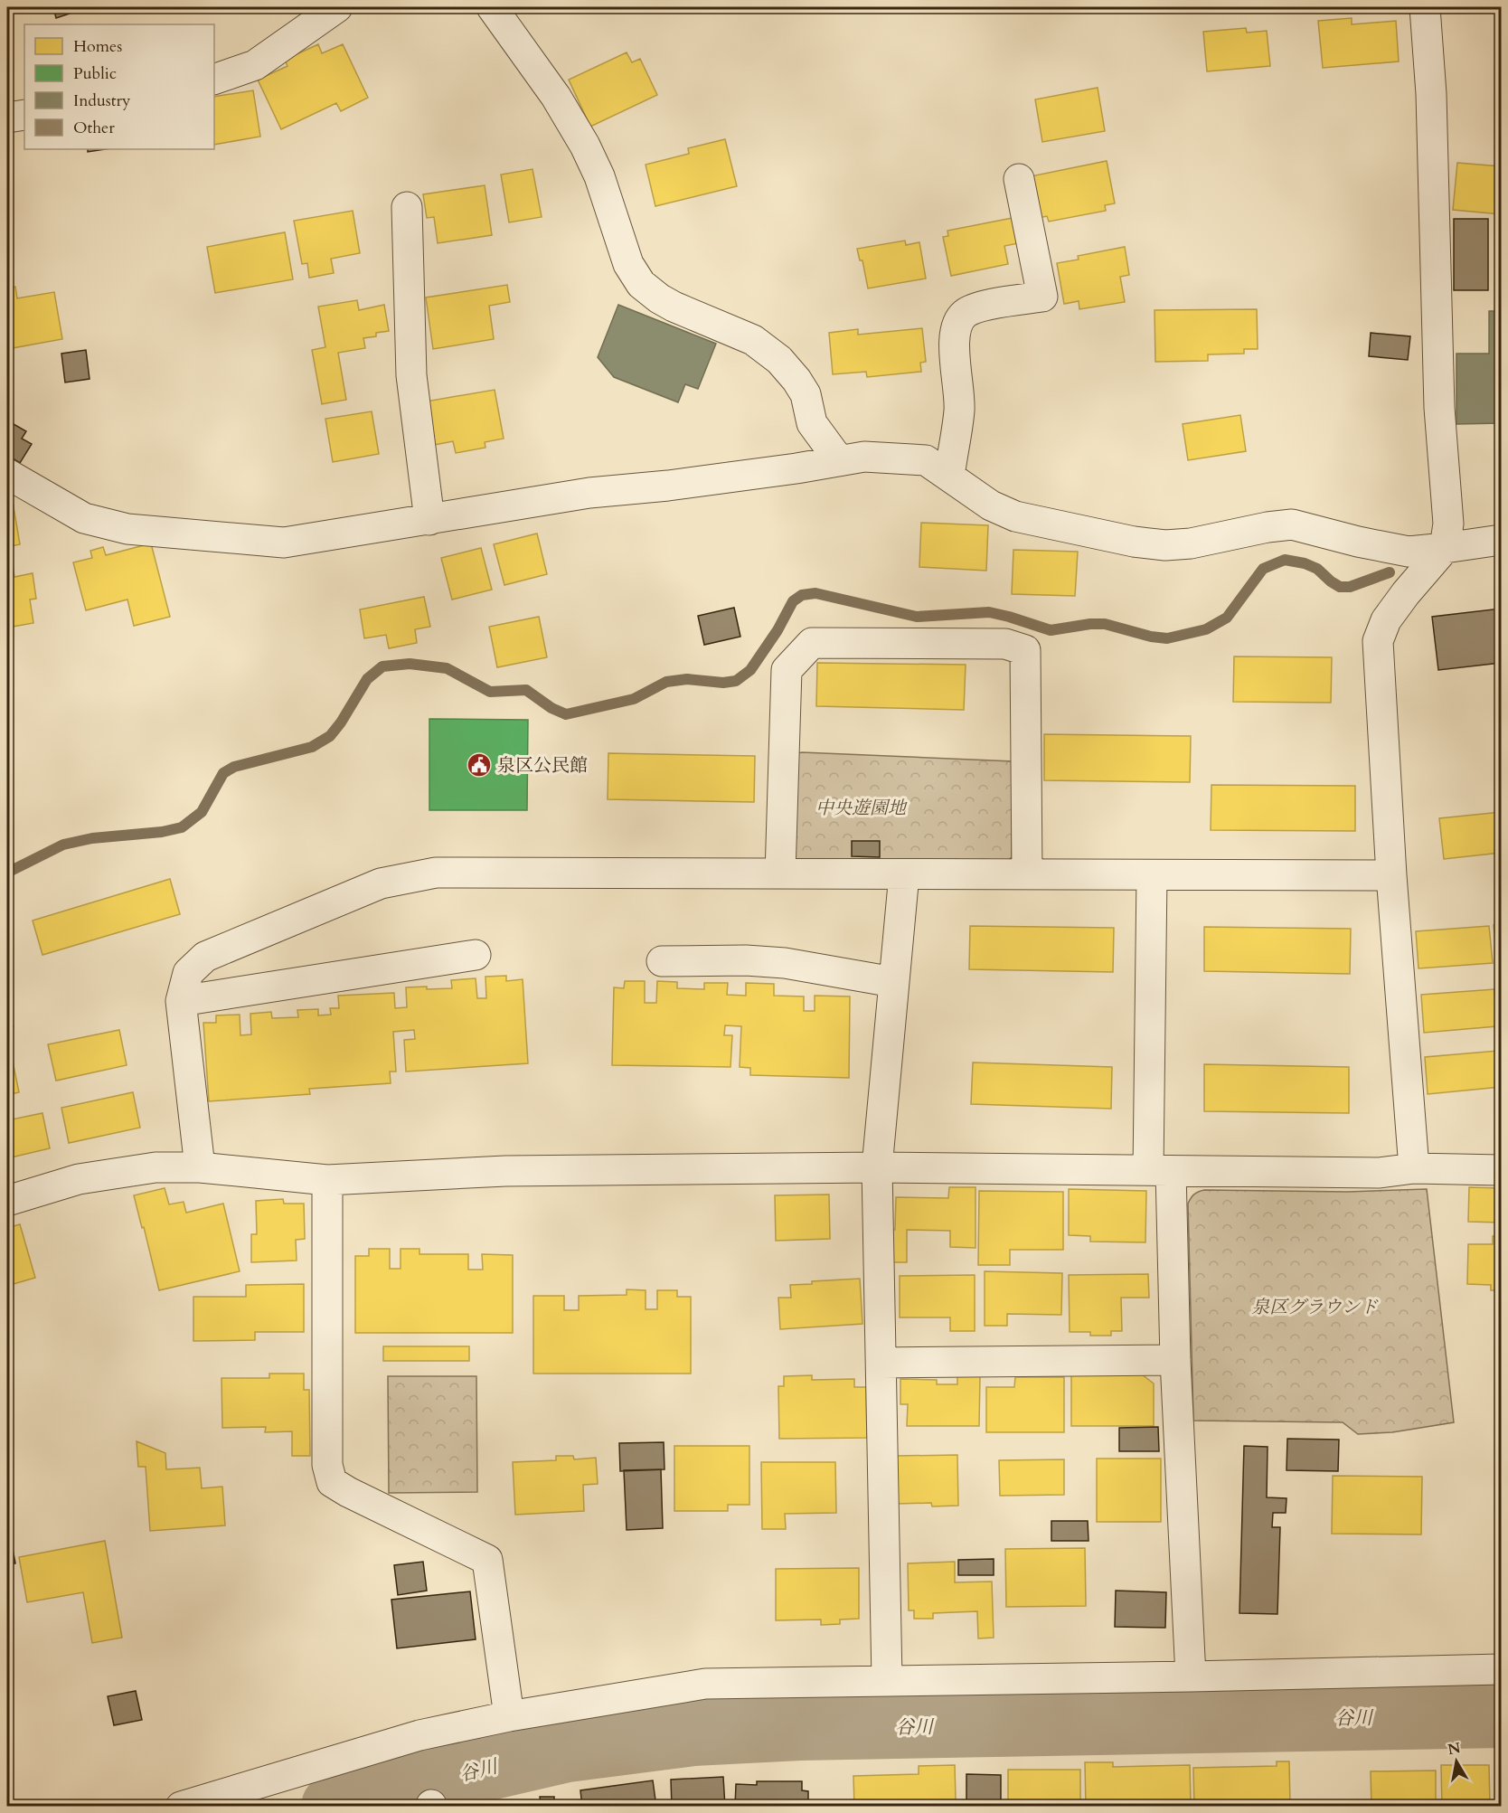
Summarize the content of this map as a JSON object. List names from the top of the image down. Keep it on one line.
{"water":["谷川"],"parks":["中央遊園地","泉区グラウンド"],"places":{"public building":["泉区公民館"]},"legend":["Homes","Public","Industry","Other"],"north":"top"}
